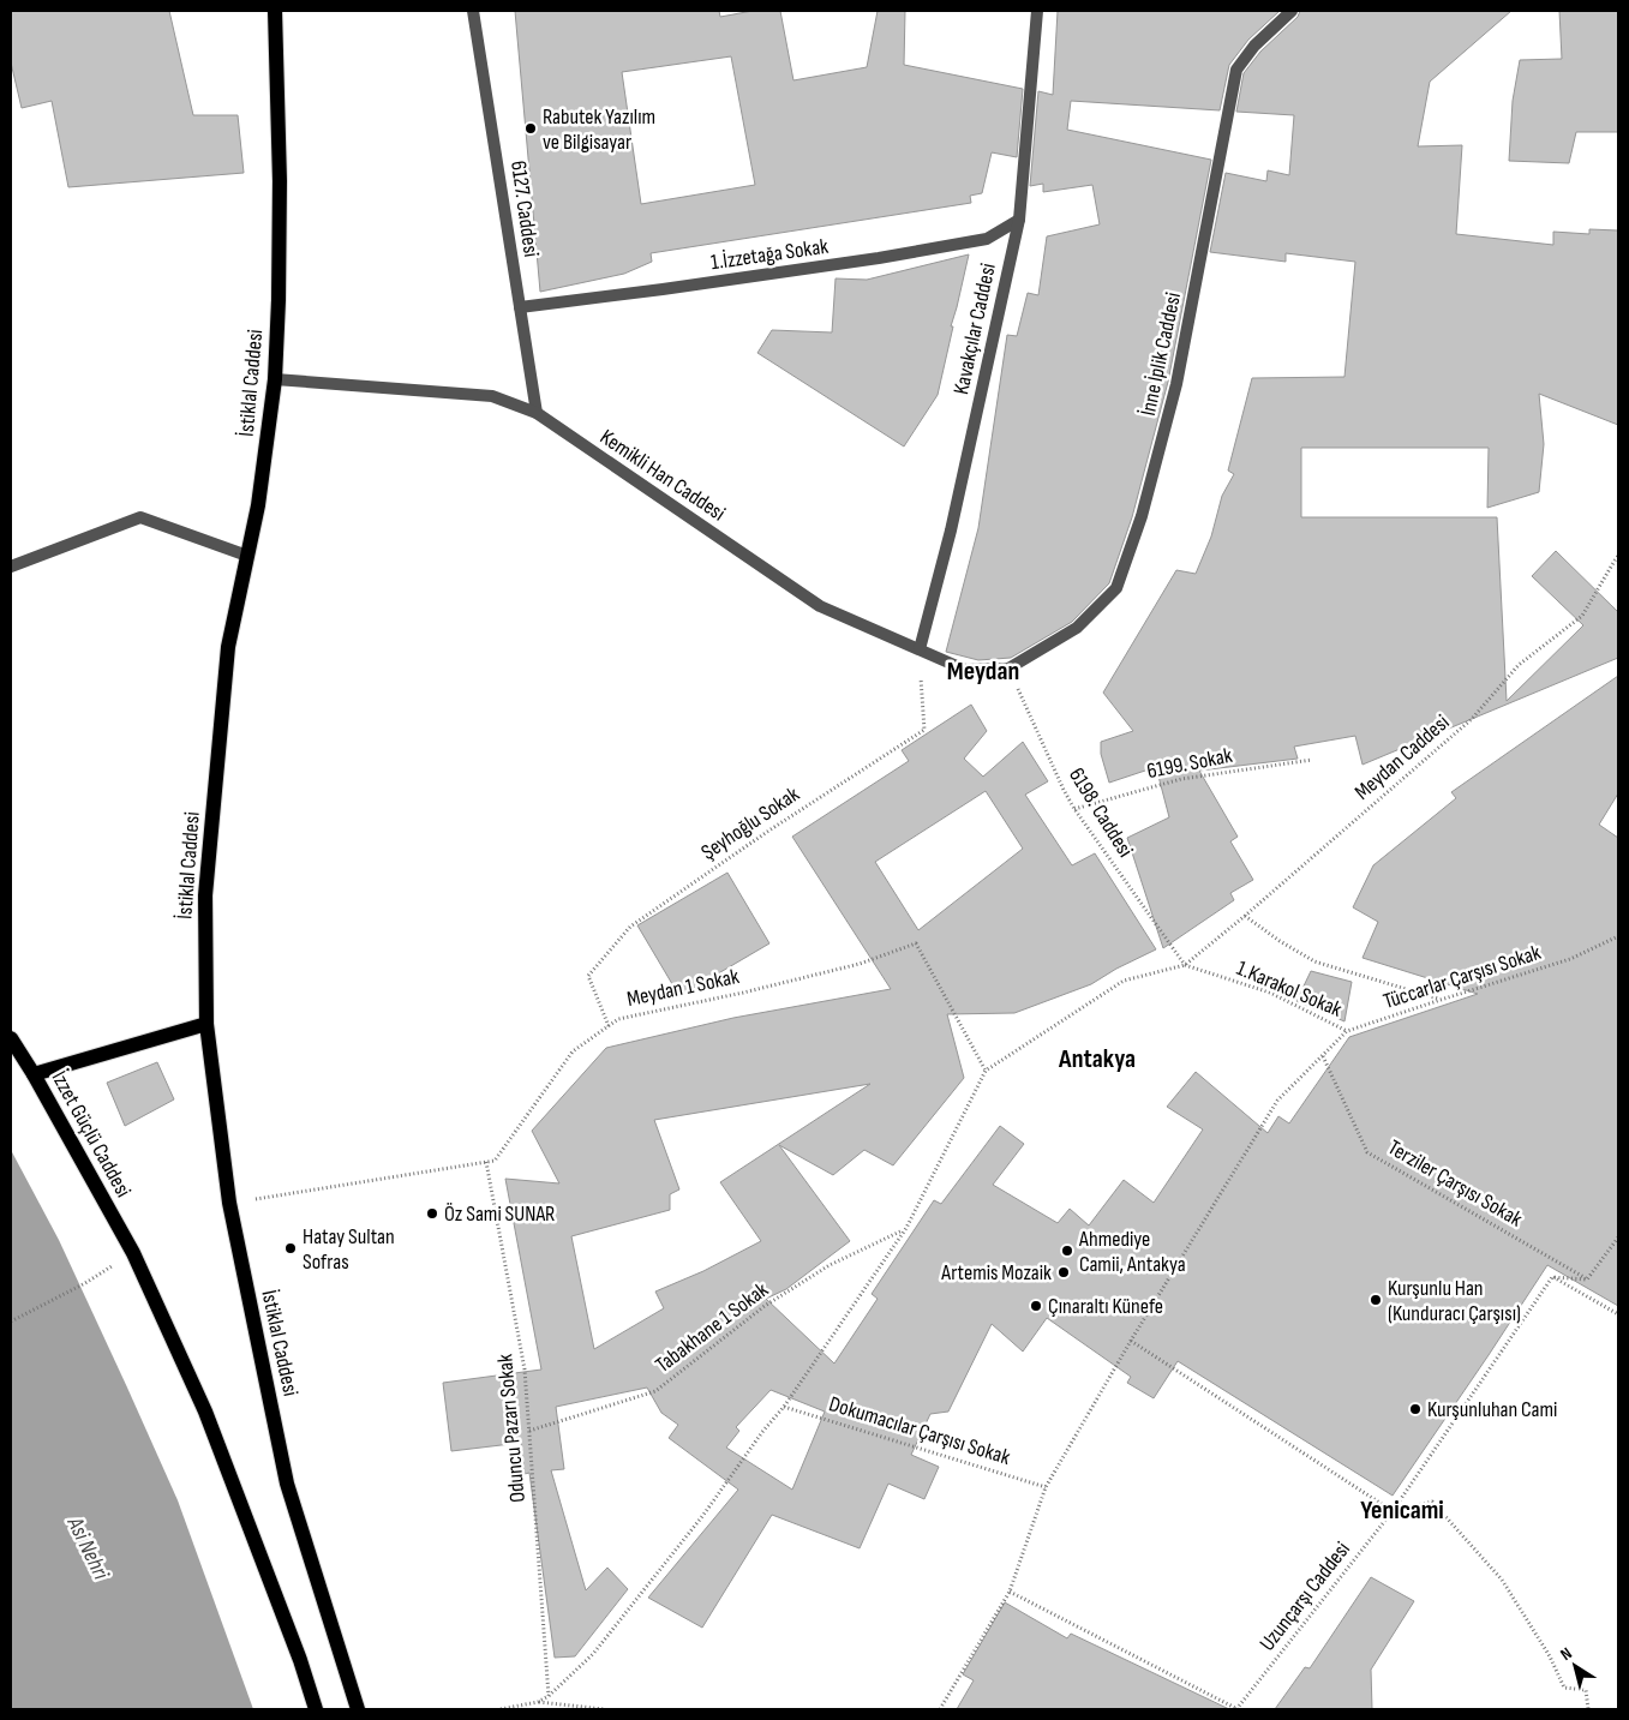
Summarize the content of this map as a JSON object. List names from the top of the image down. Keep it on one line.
{"streets":{"main road":["İstiklal Caddesi","İzzet Güçlü Caddesi"],"street":["6127. Caddesi","1.İzzetağa Sokak","Kavakçılar Caddesi","İnne İplik Caddesi","Kemikli Han Caddesi"],"path":["Meydan Caddesi","6199. Sokak","6198. Caddesi","Şeyhoğlu Sokak","Tüccarlar Çarşısı Sokak","Meydan 1 Sokak","1.Karakol Sokak","Terziler Çarşısı Sokak","Tabakhane 1 Sokak","Oduncu Pazarı Sokak","Dokumacılar Çarşısı Sokak","Uzunçarşı Caddesi"]},"crossings":[["6127. Caddesi","1.İzzetağa Sokak"],["6127. Caddesi","Kemikli Han Caddesi"],["1.İzzetağa Sokak","Kavakçılar Caddesi"],["Kavakçılar Caddesi","Kemikli Han Caddesi"],["Kavakçılar Caddesi","Şeyhoğlu Sokak"],["İnne İplik Caddesi","Kemikli Han Caddesi"],["İnne İplik Caddesi","6198. Caddesi"],["İstiklal Caddesi","Kemikli Han Caddesi"],["Kemikli Han Caddesi","6198. Caddesi"],["Kemikli Han Caddesi","Şeyhoğlu Sokak"],["Meydan Caddesi","6198. Caddesi"],["Meydan Caddesi","1.Karakol Sokak"],["6199. Sokak","6198. Caddesi"],["6198. Caddesi","1.Karakol Sokak"],["Şeyhoğlu Sokak","Meydan 1 Sokak"],["Tüccarlar Çarşısı Sokak","1.Karakol Sokak"],["Tüccarlar Çarşısı Sokak","Terziler Çarşısı Sokak"],["Tüccarlar Çarşısı Sokak","Dokumacılar Çarşısı Sokak"],["Meydan 1 Sokak","Oduncu Pazarı Sokak"],["Tabakhane 1 Sokak","Oduncu Pazarı Sokak"]],"districts":["Meydan","Antakya","Yenicami"],"water":["Asi Nehri"],"places":["Rabutek Yazılım ve Bilgisayar","Öz Sami SUNAR","Hatay Sultan Sofras","Ahmediye Camii, Antakya","Artemis Mozaik","Kurşunlu Han (Kunduracı Çarşısı)","Çınaraltı Künefe","Kurşunluhan Cami"],"north":"top left"}
